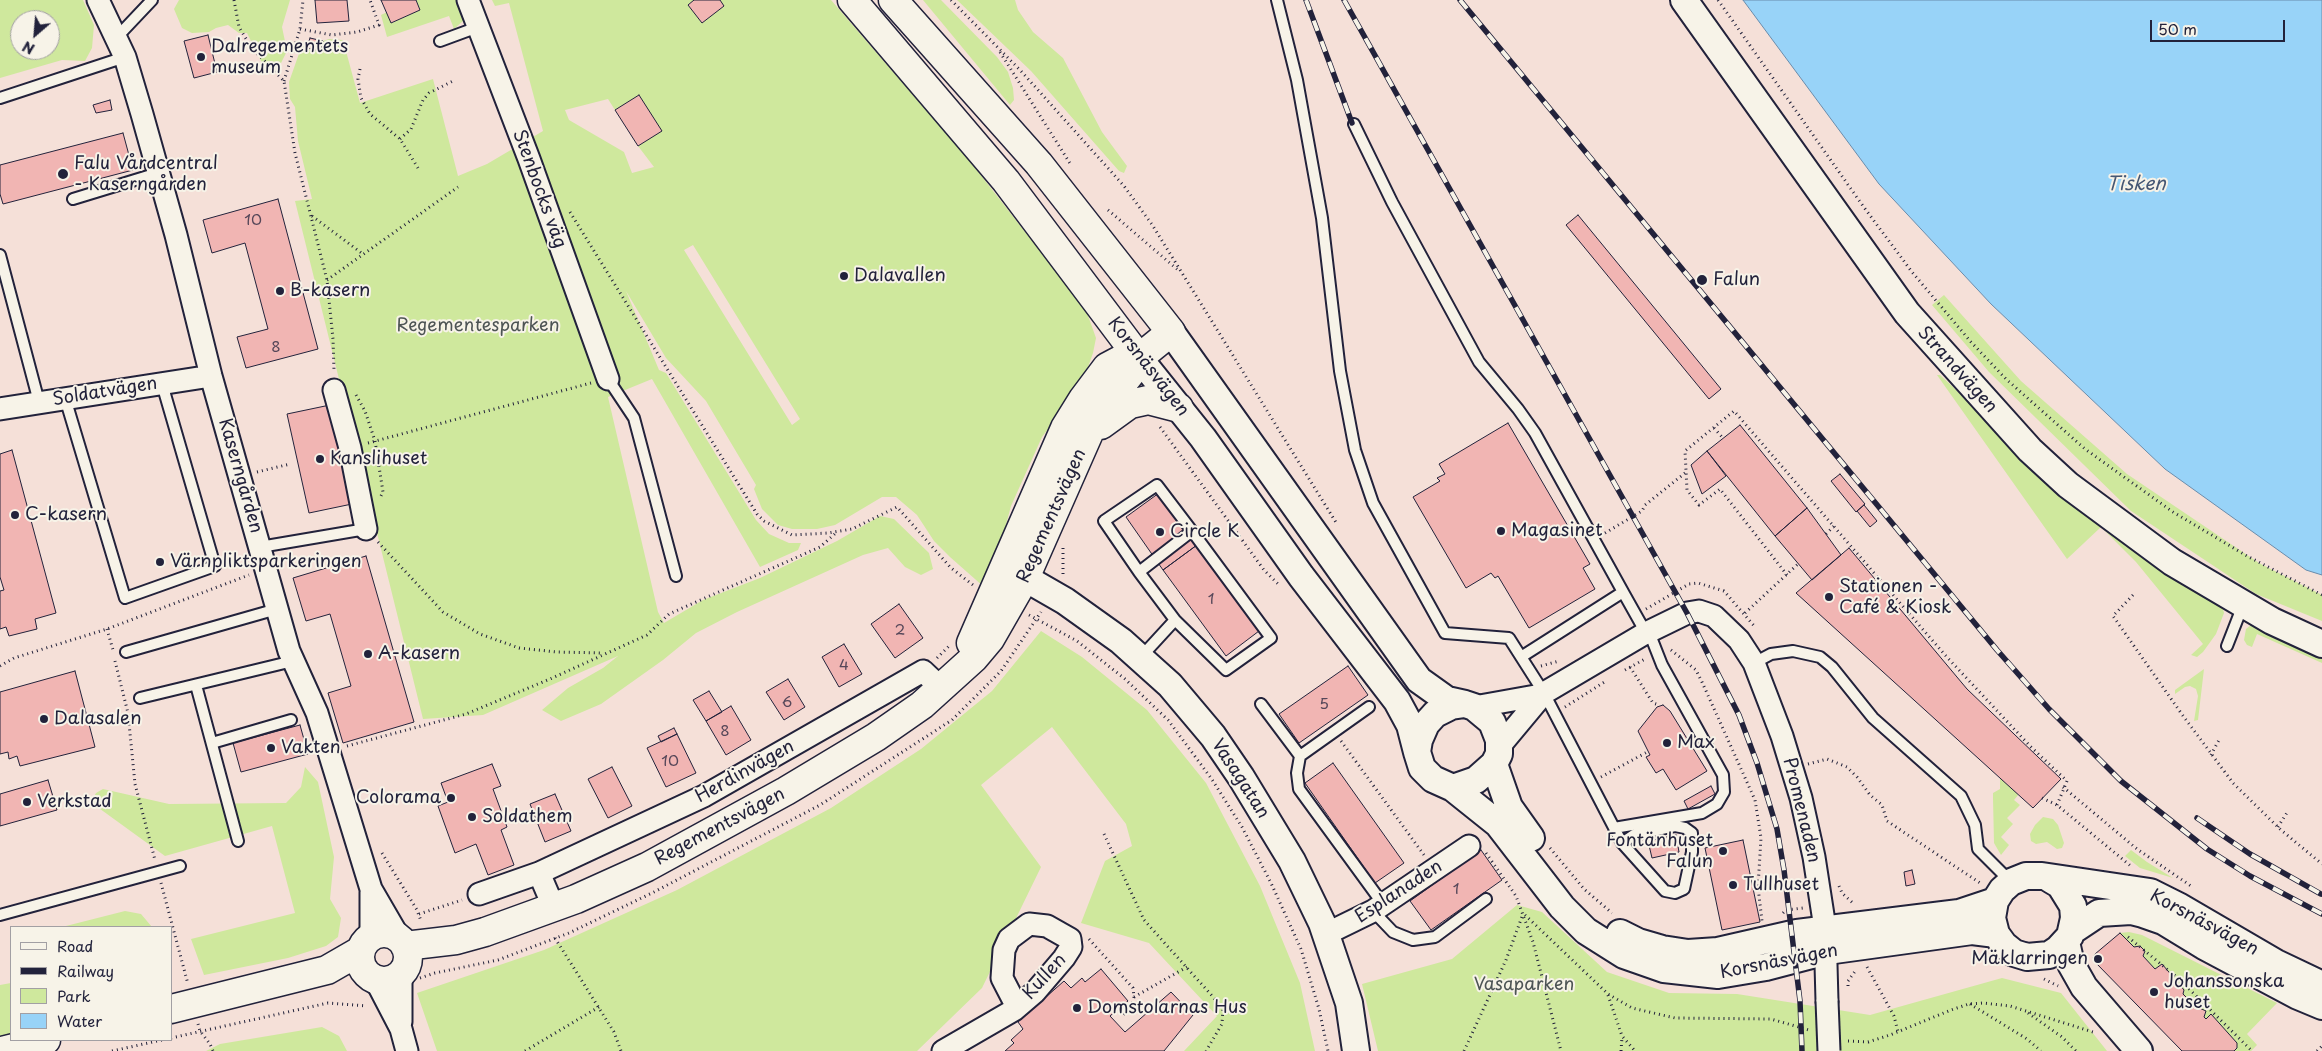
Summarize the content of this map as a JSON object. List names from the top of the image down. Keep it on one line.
{"streets":{"main road":["Korsnäsvägen","Regementsvägen"],"street":["Stenbocks väg","Strandvägen","Soldatvägen","Kaserngården","Herdinvägen","Vasagatan","Promenaden","Esplanaden","Kullen"]},"crossings":[["Korsnäsvägen","Regementsvägen"],["Korsnäsvägen","Promenaden"],["Soldatvägen","Kaserngården"],["Kaserngården","Regementsvägen"],["Regementsvägen","Herdinvägen"],["Regementsvägen","Vasagatan"],["Vasagatan","Esplanaden"]],"water":["Tisken"],"parks":["Regementesparken","Vasaparken"],"places":["Dalregementets museum","Falu Vårdcentral - Kaserngården","Dalavallen","Falun","B-kasern","Kanslihuset","C-kasern","Magasinet","Circle K","Värnpliktsparkeringen","Stationen - Café & Kiosk","A-kasern","Dalasalen","Max","Vakten","Colorama","Verkstad","Soldathem","Fontänhuset Falun","Tullhuset","Mäklarringen","Johanssonska huset","Domstolarnas Hus"],"house_numbers":["10","8","1","2","4","6","5","8","10","1"],"legend":["Road","Railway","Park","Water"],"scale_bar":"50 m","north":"bottom left"}
